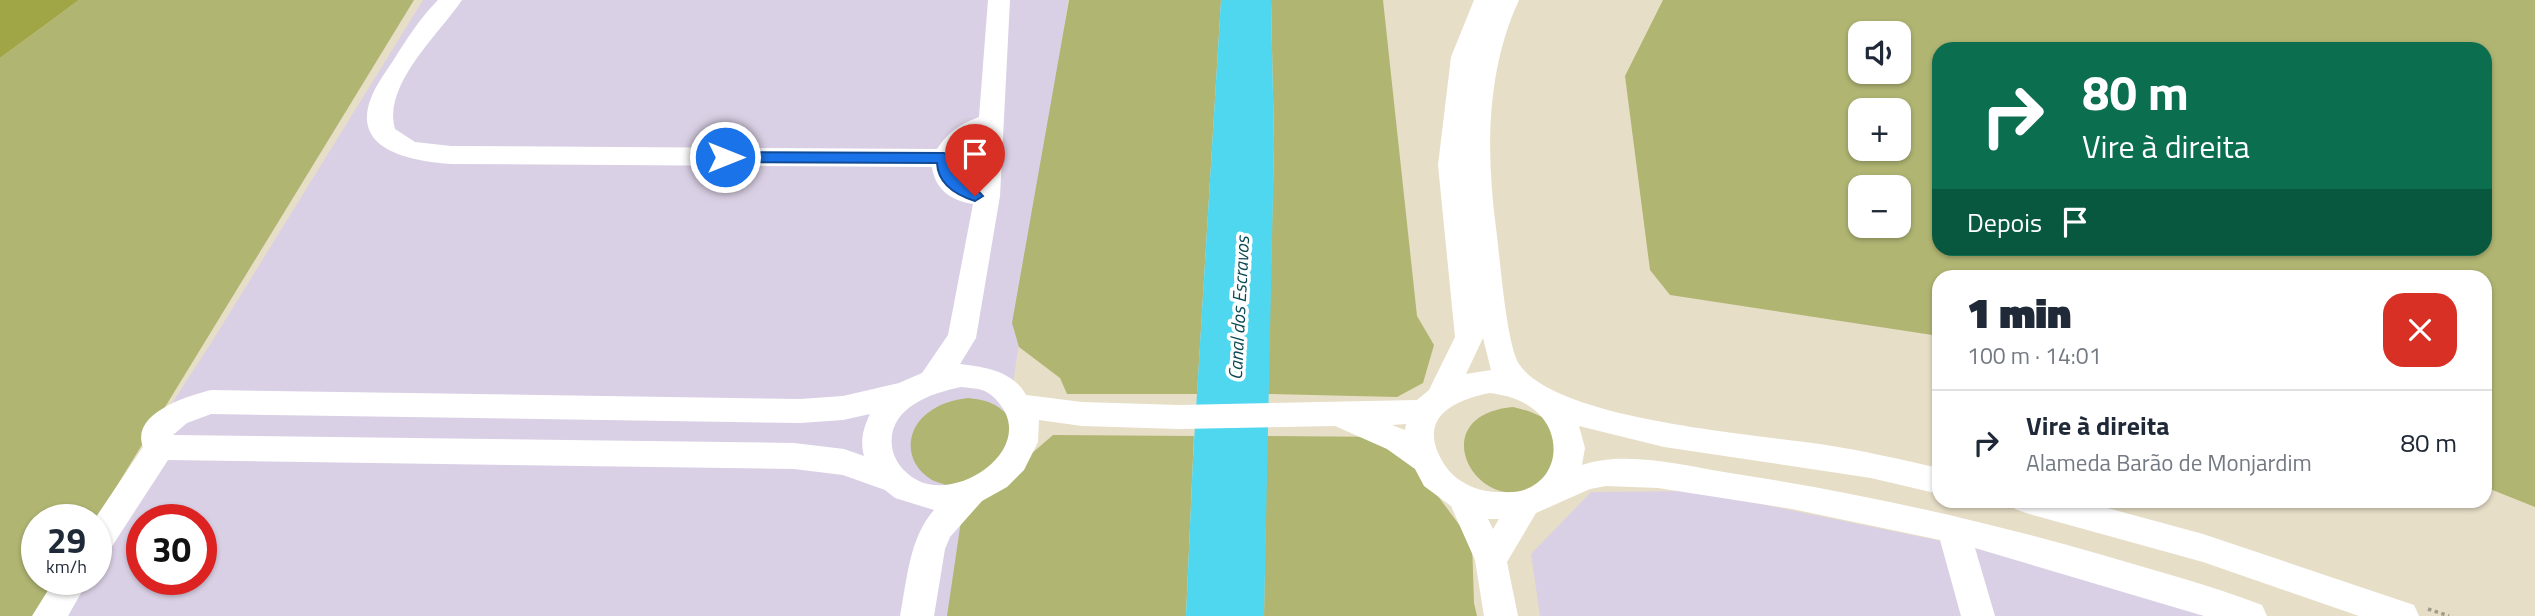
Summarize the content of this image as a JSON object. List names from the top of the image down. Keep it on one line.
{"water":["Canal dos Escravos"],"page":{"map_buttons":["+","−"],"turn":["80 m","Vire à direita"],"then":"Depois","heading":["1 min","100 m · 14:01"],"list":[{"name":"Vire à direita","note":"Alameda Barão de Monjardim","value":"80 m"}],"speed":"29 km/h","limit":"30"}}
